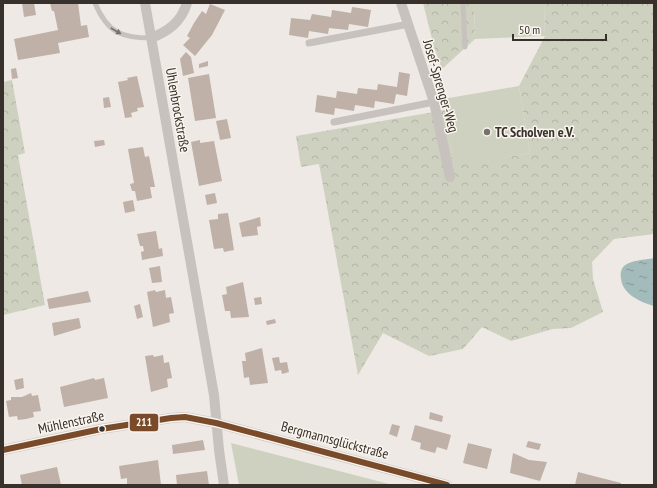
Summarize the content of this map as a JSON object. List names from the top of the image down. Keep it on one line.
{"streets":{"street":["Josef-Sprenger-Weg","Uhlenbrockstraße","Mühlenstraße","Bergmannsglückstraße"]},"crossings":[["Uhlenbrockstraße","Mühlenstraße"],["Uhlenbrockstraße","Bergmannsglückstraße"],["Mühlenstraße","Bergmannsglückstraße"]],"places":["TC Scholven e.V."],"lines":["transit line 211"],"scale_bar":"50 m"}
